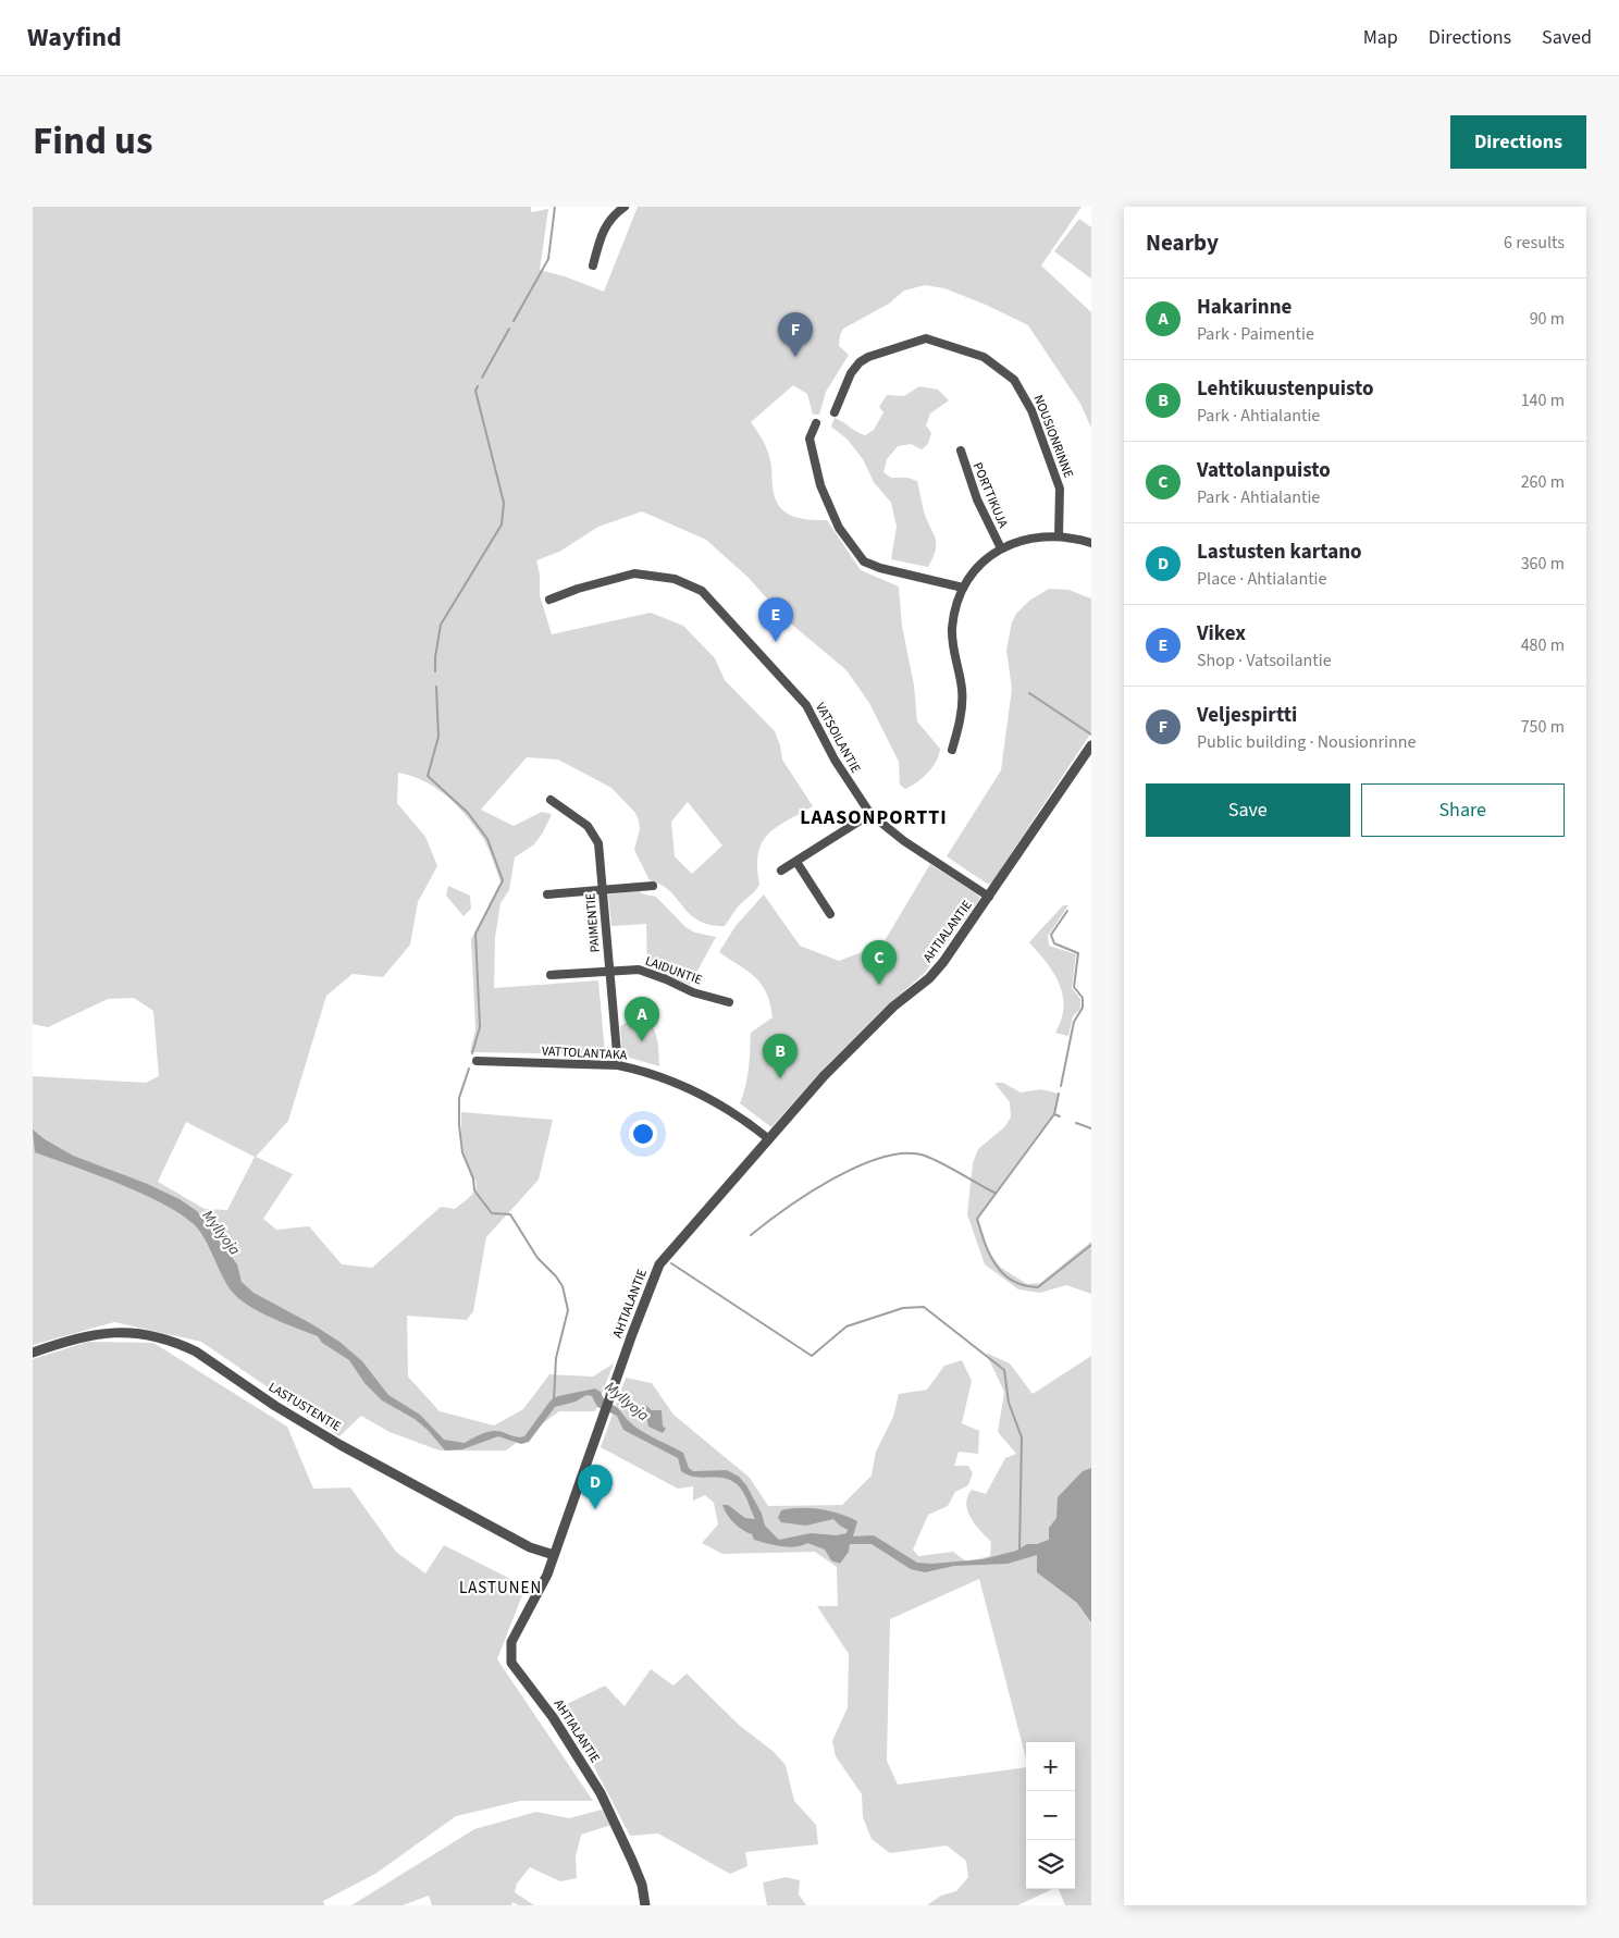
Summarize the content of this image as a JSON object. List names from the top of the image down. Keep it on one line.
{"streets":{"street":["NOUSIONRINNE","PORTTIKUJA","VATSOILANTIE","PAIMENTIE","AHTIALANTIE","LAIDUNTIE","VATTOLANTAKA","LASTUSTENTIE"]},"crossings":[["VATSOILANTIE","AHTIALANTIE"],["PAIMENTIE","LAIDUNTIE"],["PAIMENTIE","VATTOLANTAKA"],["AHTIALANTIE","VATTOLANTAKA"],["AHTIALANTIE","LASTUSTENTIE"]],"districts":["LAASONPORTTI","LASTUNEN"],"water":["Myllyoja"],"page":{"header":"Wayfind","nav":["Map","Directions","Saved"],"title":"Find us","buttons":["Directions",["Save","Share"]],"heading":["Nearby","6 results"],"list":[{"mark":"A","name":"Hakarinne","note":"Park · Paimentie","value":"90 m"},{"mark":"B","name":"Lehtikuustenpuisto","note":"Park · Ahtialantie","value":"140 m"},{"mark":"C","name":"Vattolanpuisto","note":"Park · Ahtialantie","value":"260 m"},{"mark":"D","name":"Lastusten kartano","note":"Place · Ahtialantie","value":"360 m"},{"mark":"E","name":"Vikex","note":"Shop · Vatsoilantie","value":"480 m"},{"mark":"F","name":"Veljespirtti","note":"Public building · Nousionrinne","value":"750 m"}],"pins":["F","E","C","A","B","D"],"map_buttons":["+","−"]}}
